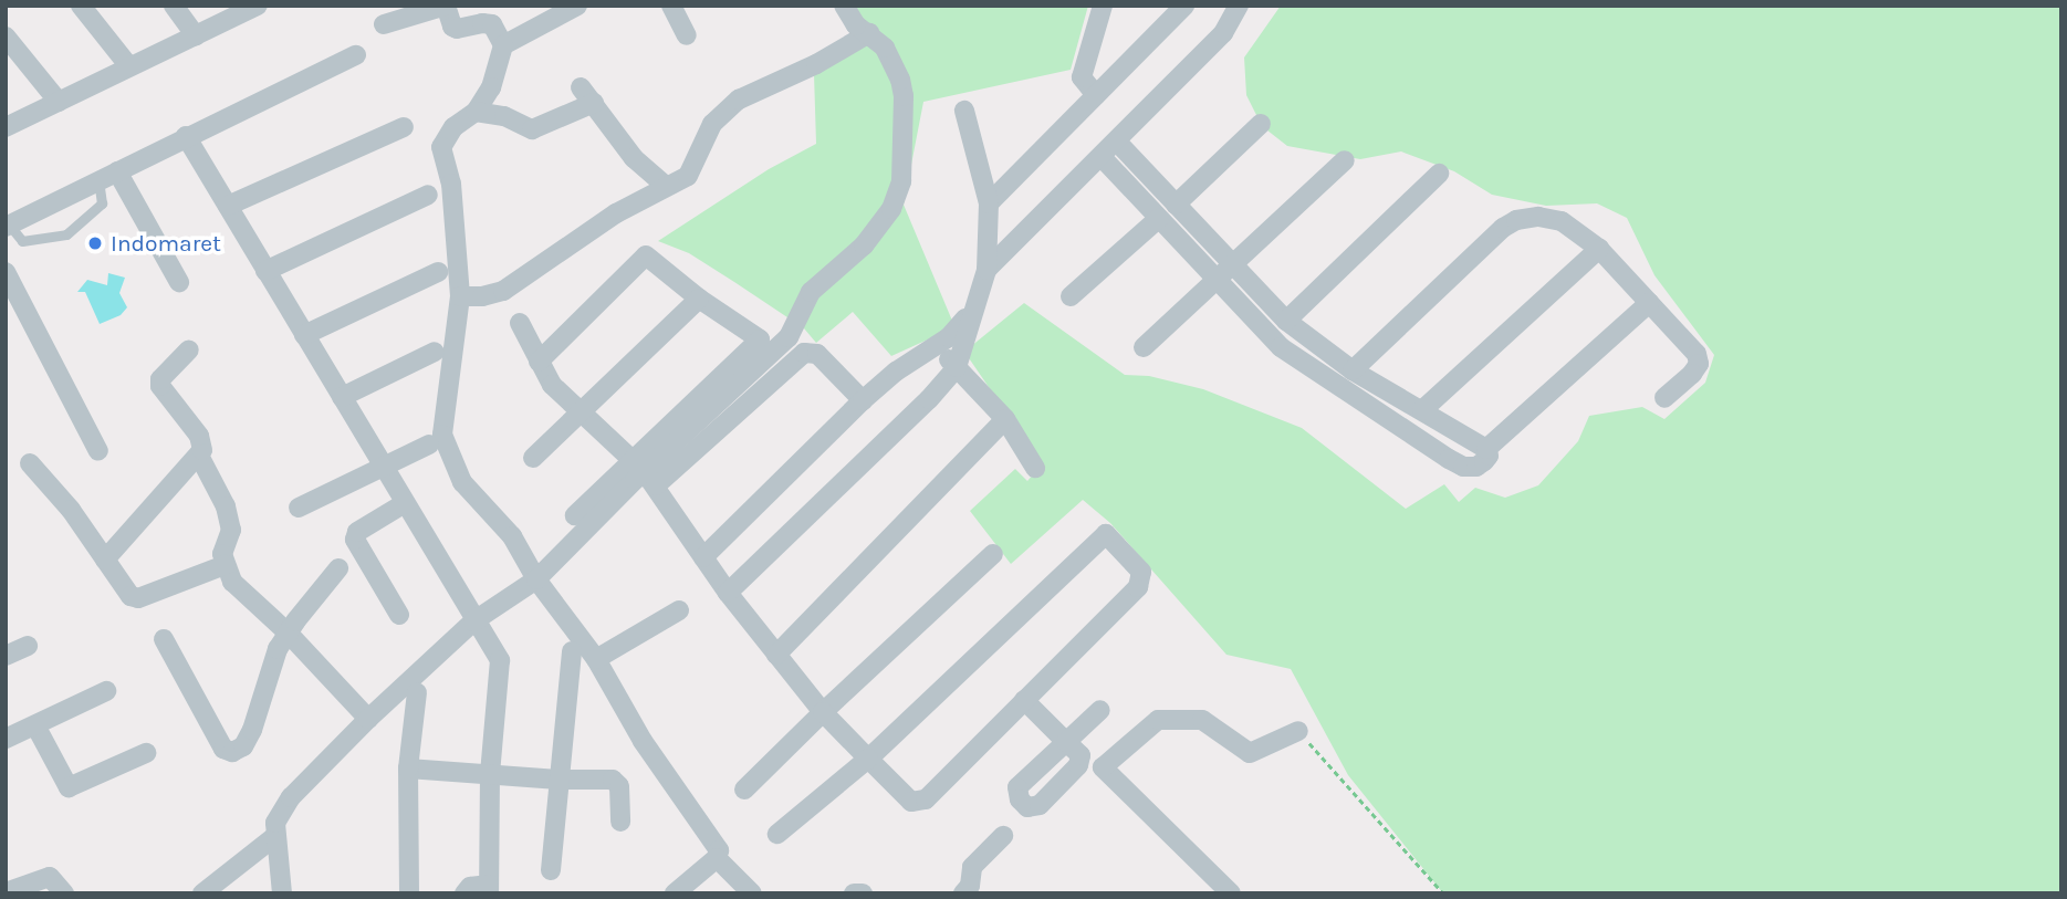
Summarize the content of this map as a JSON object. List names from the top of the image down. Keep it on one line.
{"places":["Indomaret"]}
